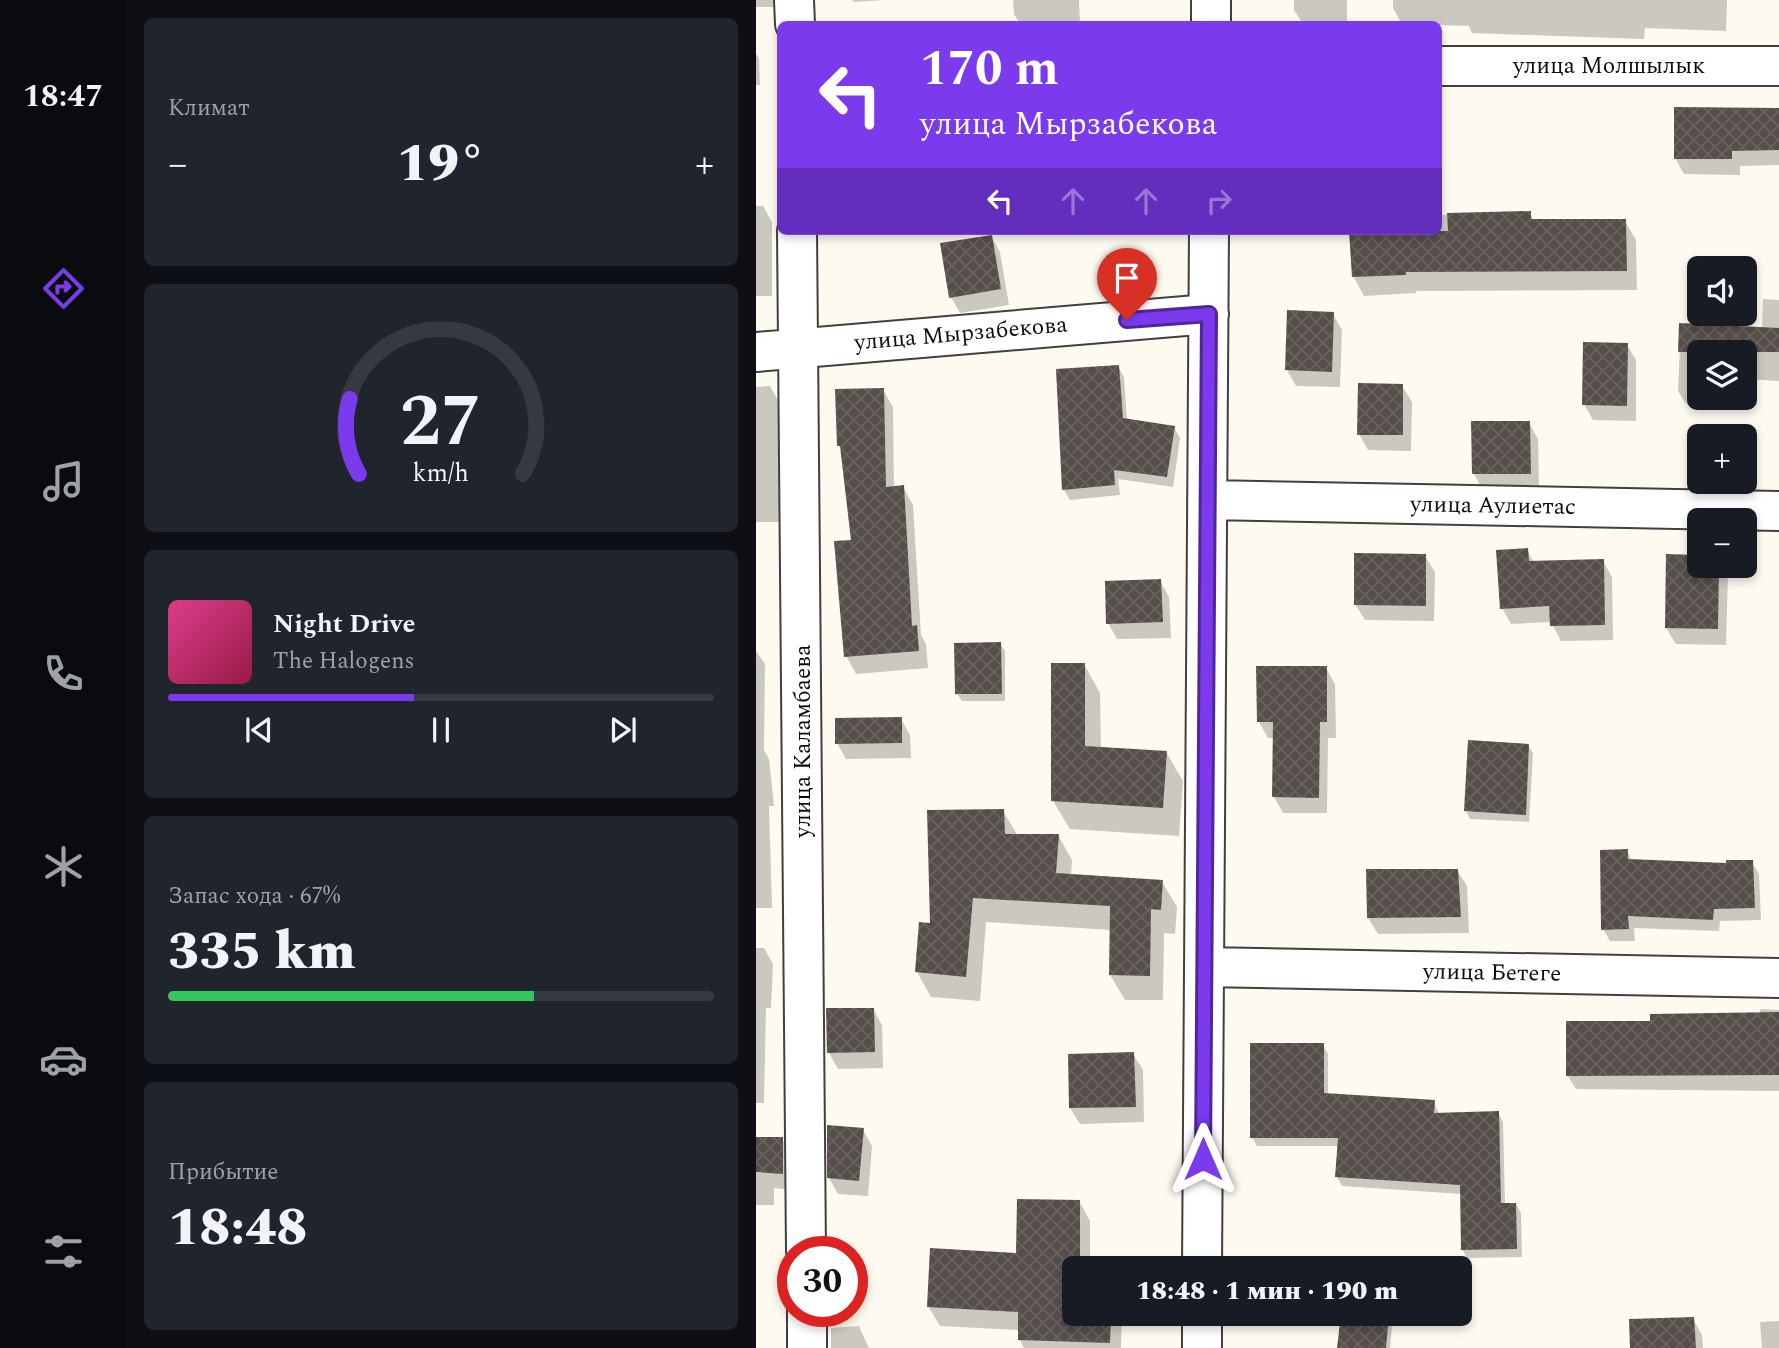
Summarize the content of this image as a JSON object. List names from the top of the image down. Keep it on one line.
{"streets":{"street":["улица Молшылык","улица Мырзабекова","улица Аулиетас","улица Каламбаева","улица Бетеге"]},"crossings":[["улица Мырзабекова","улица Каламбаева"]],"page":{"tabs":"18:47","tile":["Климат",["Запас хода · 67%","335 km"],["Прибытие","18:48"]],"turn":["170 m","улица Мырзабекова"],"heat":["−","19°","+"],"map_buttons":["+","−"],"song":["Night Drive","The Halogens"],"limit":"30","trip":"18:48 · 1 мин · 190 m","gauge":["27","km/h"]}}
